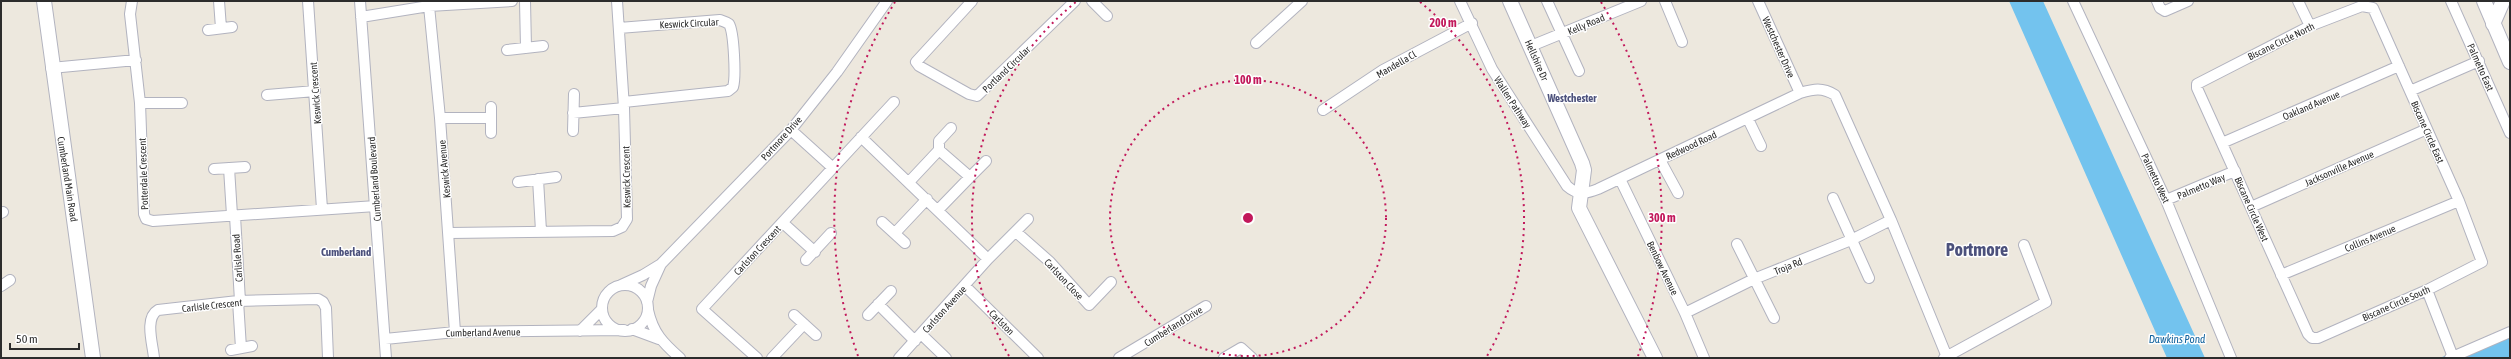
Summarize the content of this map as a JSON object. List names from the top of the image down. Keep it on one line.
{"streets":{"street":["Keswick Circular","Kelly Road","Biscane Circle North","Westchester Drive","Hellshire Dr","Mandella Cl","Palmetto East","Portland Circular","Keswick Crescent","Wallen Pathway","Oakland Avenue","Biscane Circle East","Portmore Drive","Redwood Road","Jacksonville Avenue","Keswick Avenue","Potterdale Crescent","Palmetto West","Cumberland Main Road","Cumberland Boulevard","Palmetto Way","Biscane Circle West","Collins Avenue","Carlston Crescent","Carlisle Road","Troja Rd","Benbow Avenue","Carlston Close","Biscane Circle South","Carlisle Crescent","Carlston Avenue","Carlston","Cumberland Drive","Cumberland Avenue"]},"crossings":[["Keswick Circular","Keswick Crescent"],["Kelly Road","Hellshire Dr"],["Biscane Circle North","Biscane Circle East"],["Biscane Circle North","Biscane Circle West"],["Westchester Drive","Redwood Road"],["Hellshire Dr","Wallen Pathway"],["Hellshire Dr","Redwood Road"],["Mandella Cl","Wallen Pathway"],["Keswick Crescent","Keswick Avenue"],["Keswick Crescent","Potterdale Crescent"],["Wallen Pathway","Redwood Road"],["Oakland Avenue","Biscane Circle East"],["Oakland Avenue","Biscane Circle West"],["Biscane Circle East","Jacksonville Avenue"],["Biscane Circle East","Collins Avenue"],["Biscane Circle East","Biscane Circle South"],["Portmore Drive","Cumberland Avenue"],["Redwood Road","Troja Rd"],["Redwood Road","Benbow Avenue"],["Jacksonville Avenue","Biscane Circle West"],["Keswick Avenue","Cumberland Avenue"],["Potterdale Crescent","Cumberland Boulevard"],["Potterdale Crescent","Carlisle Road"],["Palmetto West","Palmetto Way"],["Cumberland Boulevard","Cumberland Avenue"],["Palmetto Way","Biscane Circle West"],["Biscane Circle West","Collins Avenue"],["Biscane Circle West","Biscane Circle South"],["Carlisle Road","Carlisle Crescent"],["Troja Rd","Benbow Avenue"],["Carlston Close","Carlston Avenue"],["Carlston Avenue","Carlston"]],"districts":["Westchester","Portmore","Cumberland"],"water":["Dawkins Pond"],"scale_bar":"50 m","rings":["200 m","100 m","300 m"]}
